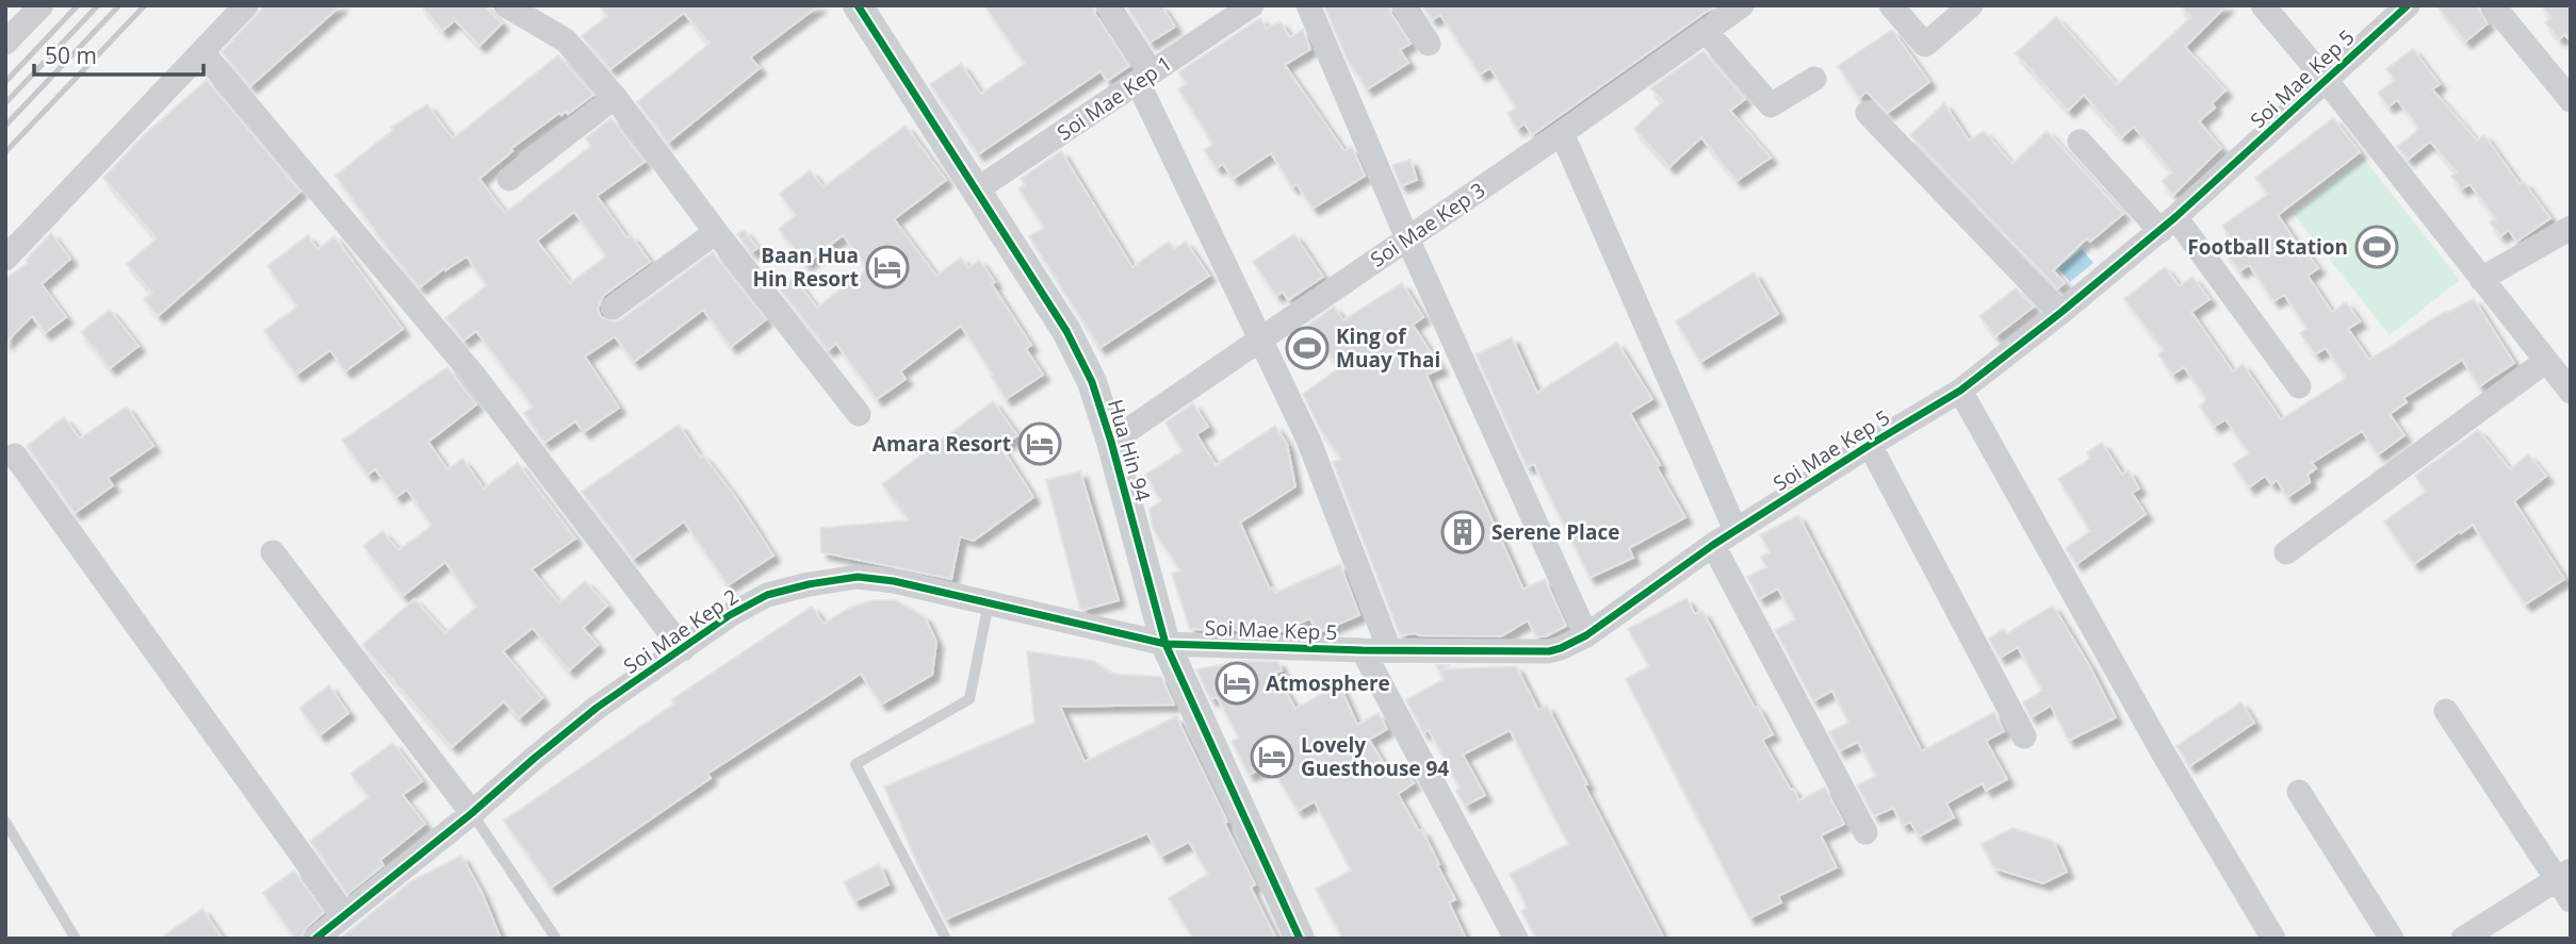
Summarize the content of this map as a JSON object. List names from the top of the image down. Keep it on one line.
{"streets":{"street":["Soi Mae Kep 5","Soi Mae Kep 1","Soi Mae Kep 3","Hua Hin 94","Soi Mae Kep 2"]},"crossings":[["Soi Mae Kep 5","Hua Hin 94"],["Soi Mae Kep 5","Soi Mae Kep 2"],["Soi Mae Kep 1","Hua Hin 94"],["Soi Mae Kep 3","Hua Hin 94"],["Hua Hin 94","Soi Mae Kep 2"]],"places":{"sports":["Football Station","King of Muay Thai"],"hotel":["Baan Hua Hin Resort","Amara Resort","Atmosphere","Lovely Guesthouse 94"],"building":["Serene Place"]},"scale_bar":"50 m"}
